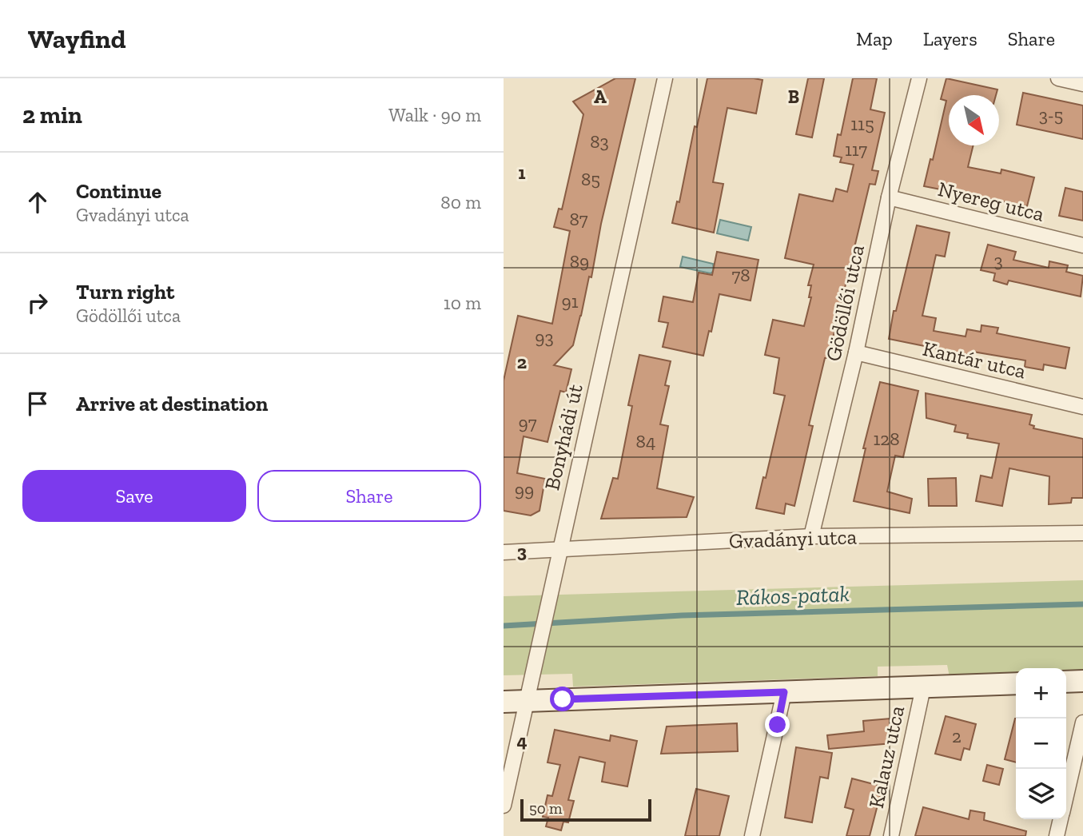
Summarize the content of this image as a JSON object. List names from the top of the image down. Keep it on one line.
{"streets":{"street":["Nyereg utca","Gödöllői utca","Kantár utca","Bonyhádi út","Gvadányi utca","Kalauz utca"]},"crossings":[["Nyereg utca","Gödöllői utca"],["Gödöllői utca","Kantár utca"],["Gödöllői utca","Gvadányi utca"],["Bonyhádi út","Gvadányi utca"]],"water":["Rákos-patak"],"house_numbers":["3-5","115","83","117","85","87","3","89","78","91","93","97","128","84","99","2"],"scale_bar":"50 m","north":"bottom right","page":{"header":"Wayfind","nav":["Map","Layers","Share"],"heading":["2 min","Walk · 90 m"],"list":[["Continue","Gvadányi utca","80 m"],["Turn right","Gödöllői utca","10 m"],"Arrive at destination"],"buttons":["Save","Share"],"map_buttons":["+","−"],"scale":"50 m"},"grid":{"columns":["A","B"],"rows":["1","2","3","4"]}}
